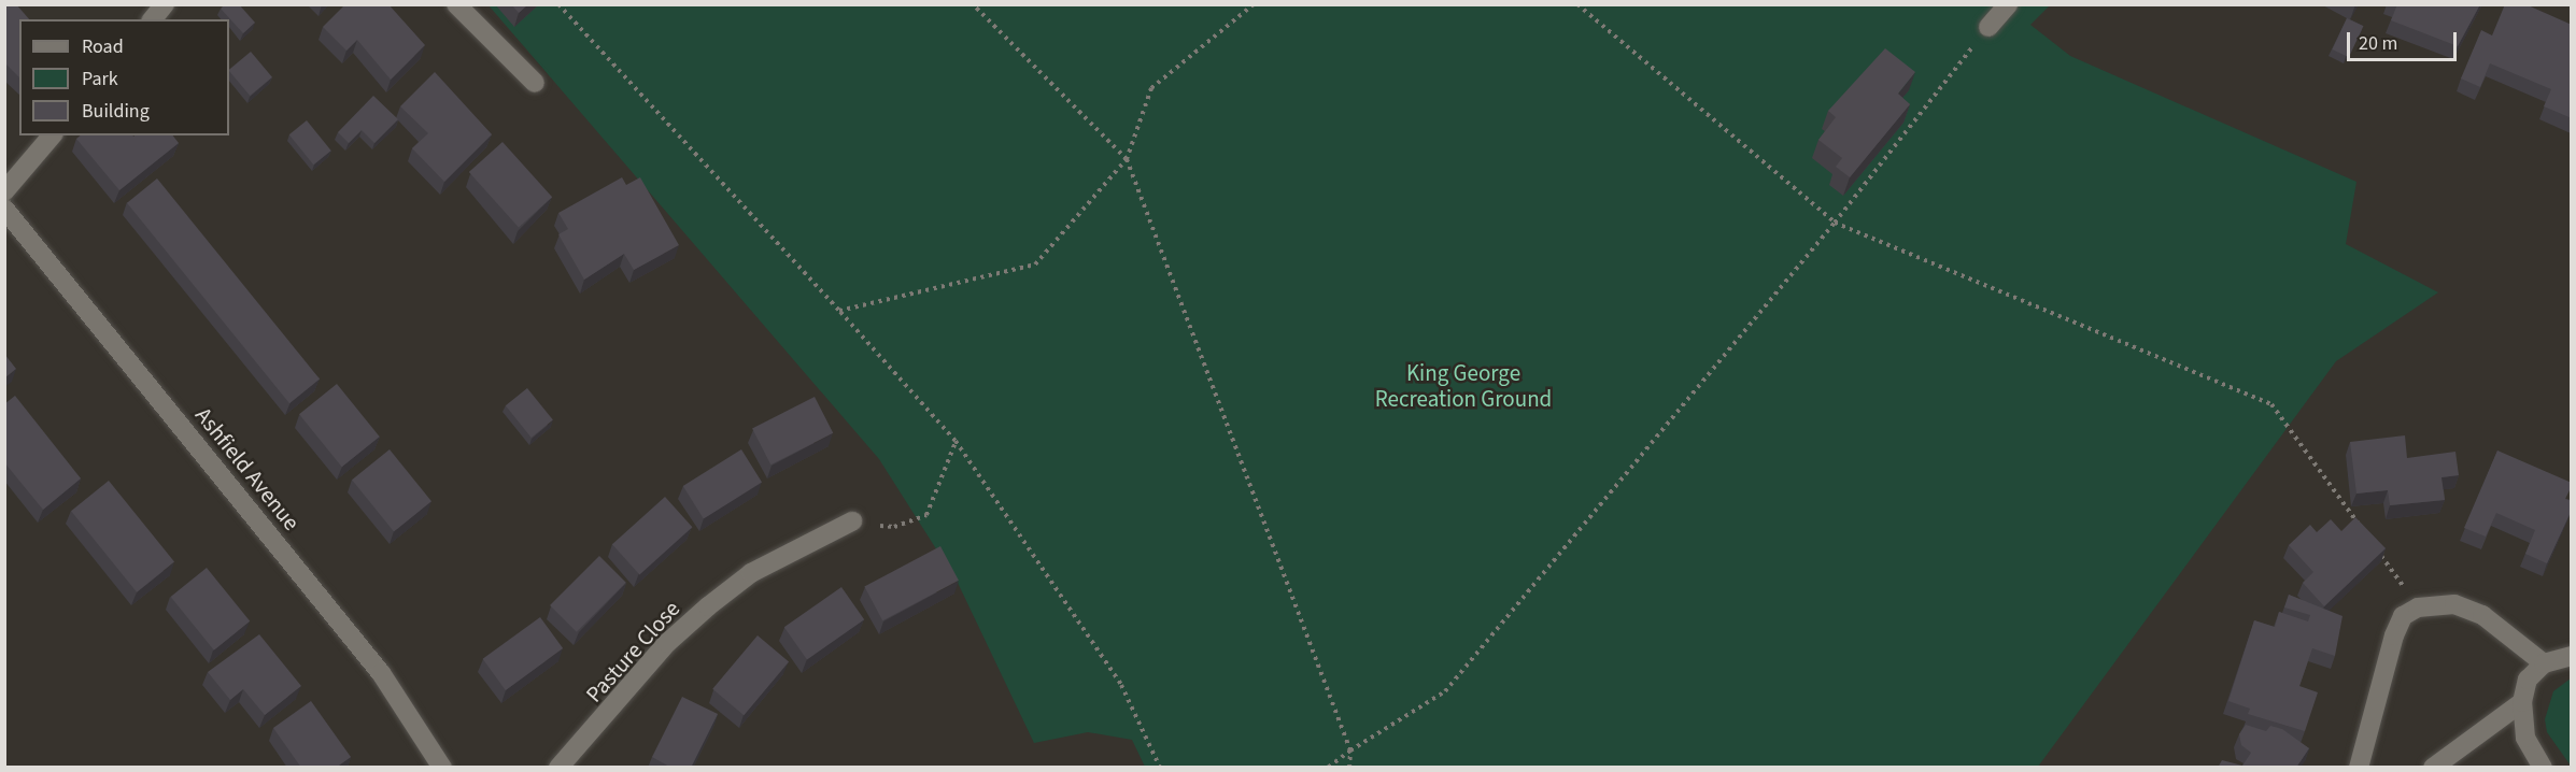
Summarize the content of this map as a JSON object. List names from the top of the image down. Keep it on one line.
{"streets":{"street":["Ashfield Avenue","Pasture Close"]},"parks":["King George Recreation Ground"],"legend":["Road","Park","Building"],"scale_bar":"20 m"}
